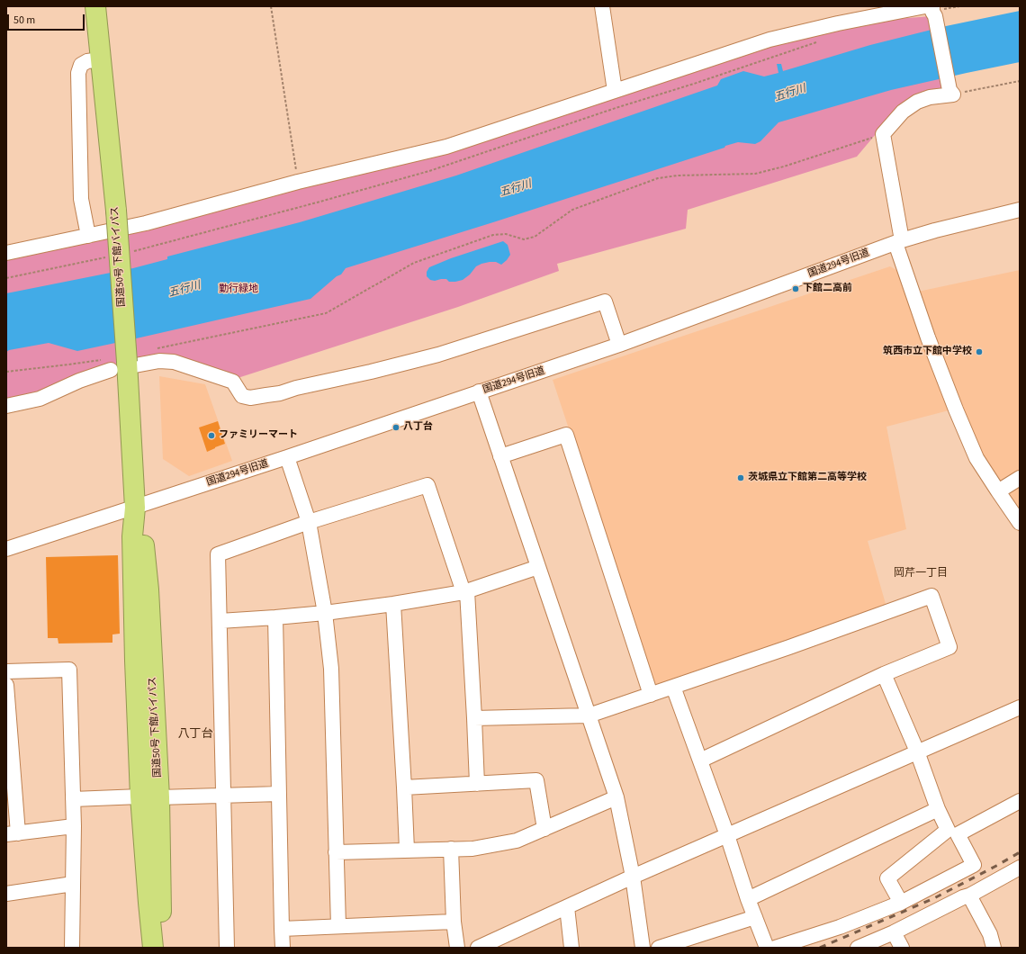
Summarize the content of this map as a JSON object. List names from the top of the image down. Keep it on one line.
{"streets":{"highway":["国道50号 下館バイパス"],"street":["国道294号旧道"]},"crossings":[["国道50号 下館バイパス","国道294号旧道"]],"districts":["岡芹一丁目","八丁台"],"water":["五行川"],"parks":["勤行緑地"],"places":["下館二高前","筑西市立下館中学校","八丁台","ファミリーマート","茨城県立下館第二高等学校"],"scale_bar":"50 m"}
